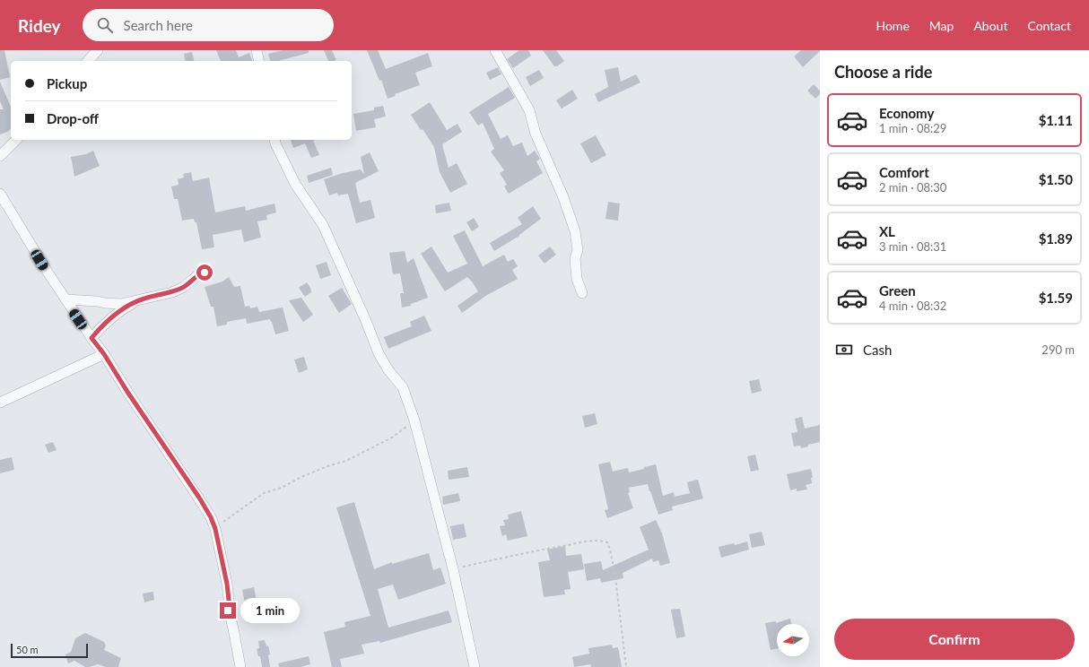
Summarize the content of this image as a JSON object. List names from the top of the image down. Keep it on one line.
{"scale_bar":"50 m","north":"left","page":{"header":"Ridey","search":"Search here","nav":["Home","Map","About","Contact"],"heading":"Choose a ride","banner":["Pickup","Drop-off"],"list":[{"name":"Economy","note":"1 min · 08:29","value":"$1.11"},{"name":"Comfort","note":"2 min · 08:30","value":"$1.50"},{"name":"XL","note":"3 min · 08:31","value":"$1.89"},{"name":"Green","note":"4 min · 08:32","value":"$1.59"}],"pay":["Cash","290 m"],"bubble":"1 min","buttons":"Confirm","scale":"50 m"}}
